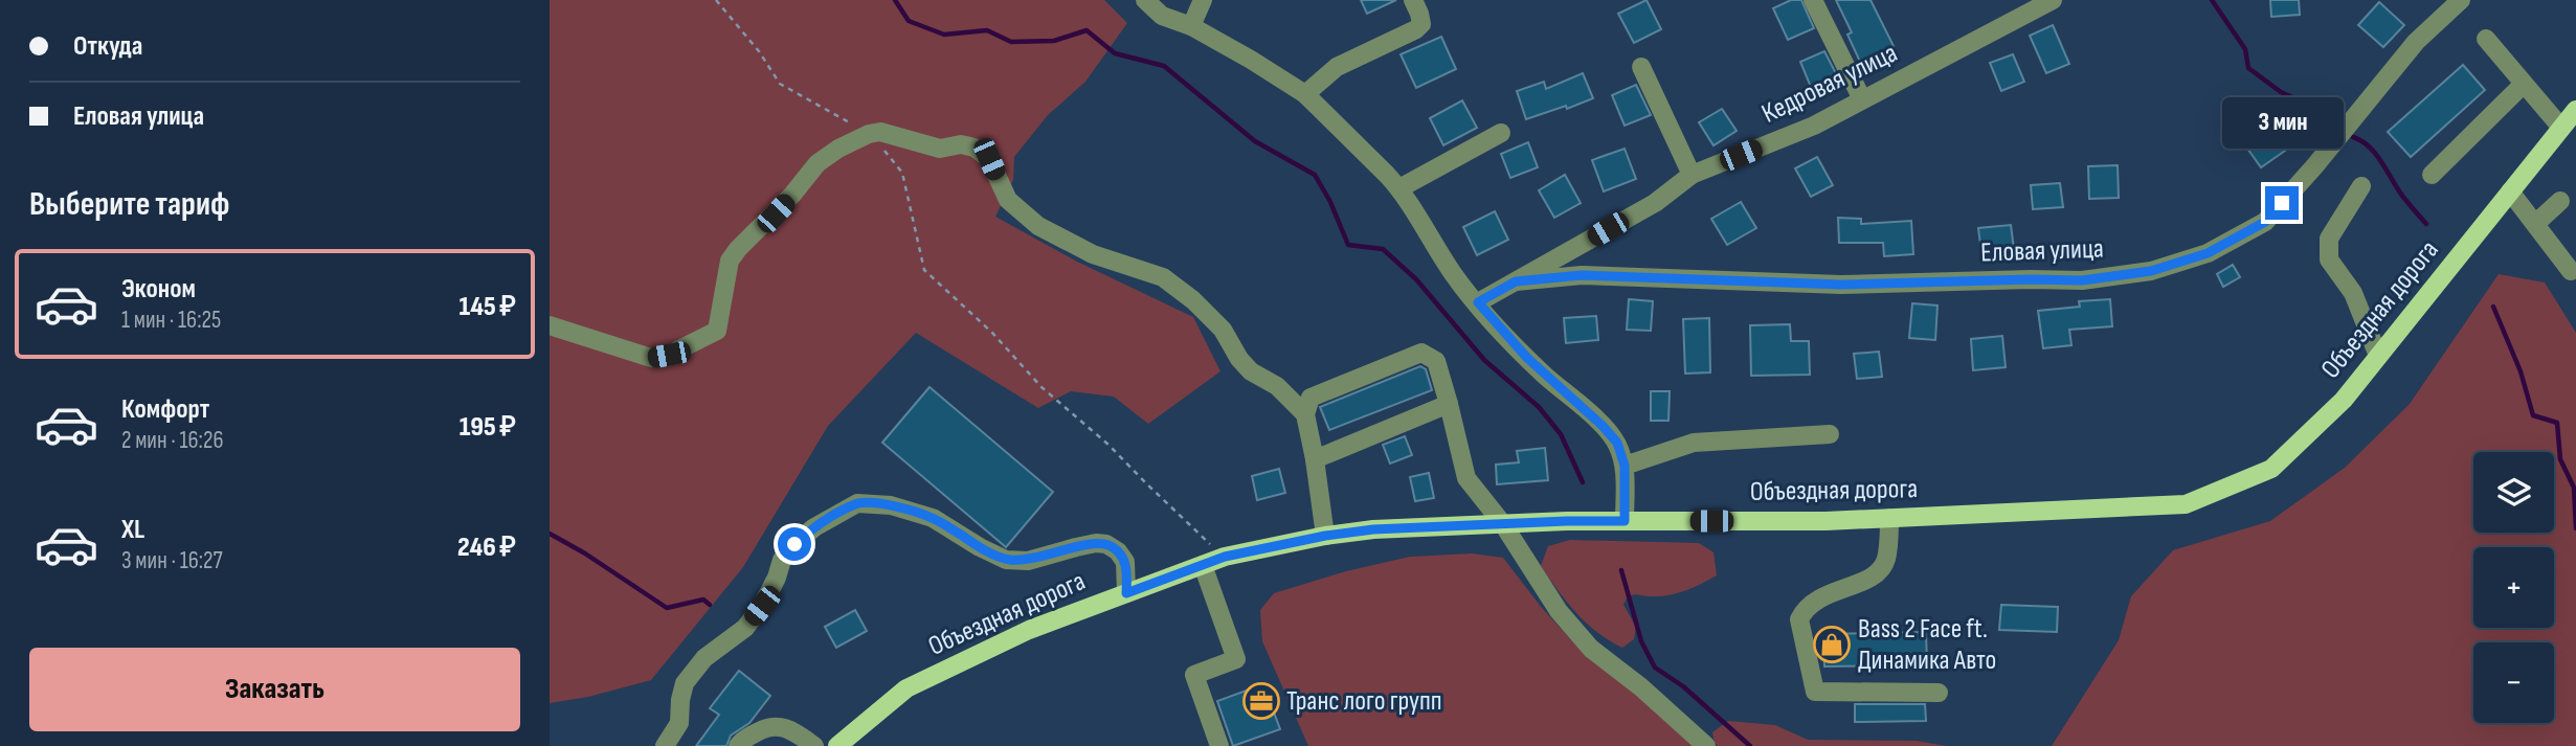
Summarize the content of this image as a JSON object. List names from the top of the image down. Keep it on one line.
{"streets":{"main road":["Объездная дорога"],"street":["Кедровая улица","Еловая улица"]},"crossings":[["Кедровая улица","Еловая улица"]],"places":{"shop":["Bass 2 Face ft. Динамика Авто"],"office":["Транс лого групп"]},"page":{"banner":["Откуда","Еловая улица"],"bubble":"3 мин","heading":"Выберите тариф","list":[{"name":"Эконом","note":"1 мин · 16:25","value":"145 ₽"},{"name":"Комфорт","note":"2 мин · 16:26","value":"195 ₽"},{"name":"XL","note":"3 мин · 16:27","value":"246 ₽"}],"map_buttons":["+","−"],"buttons":"Заказать"}}
